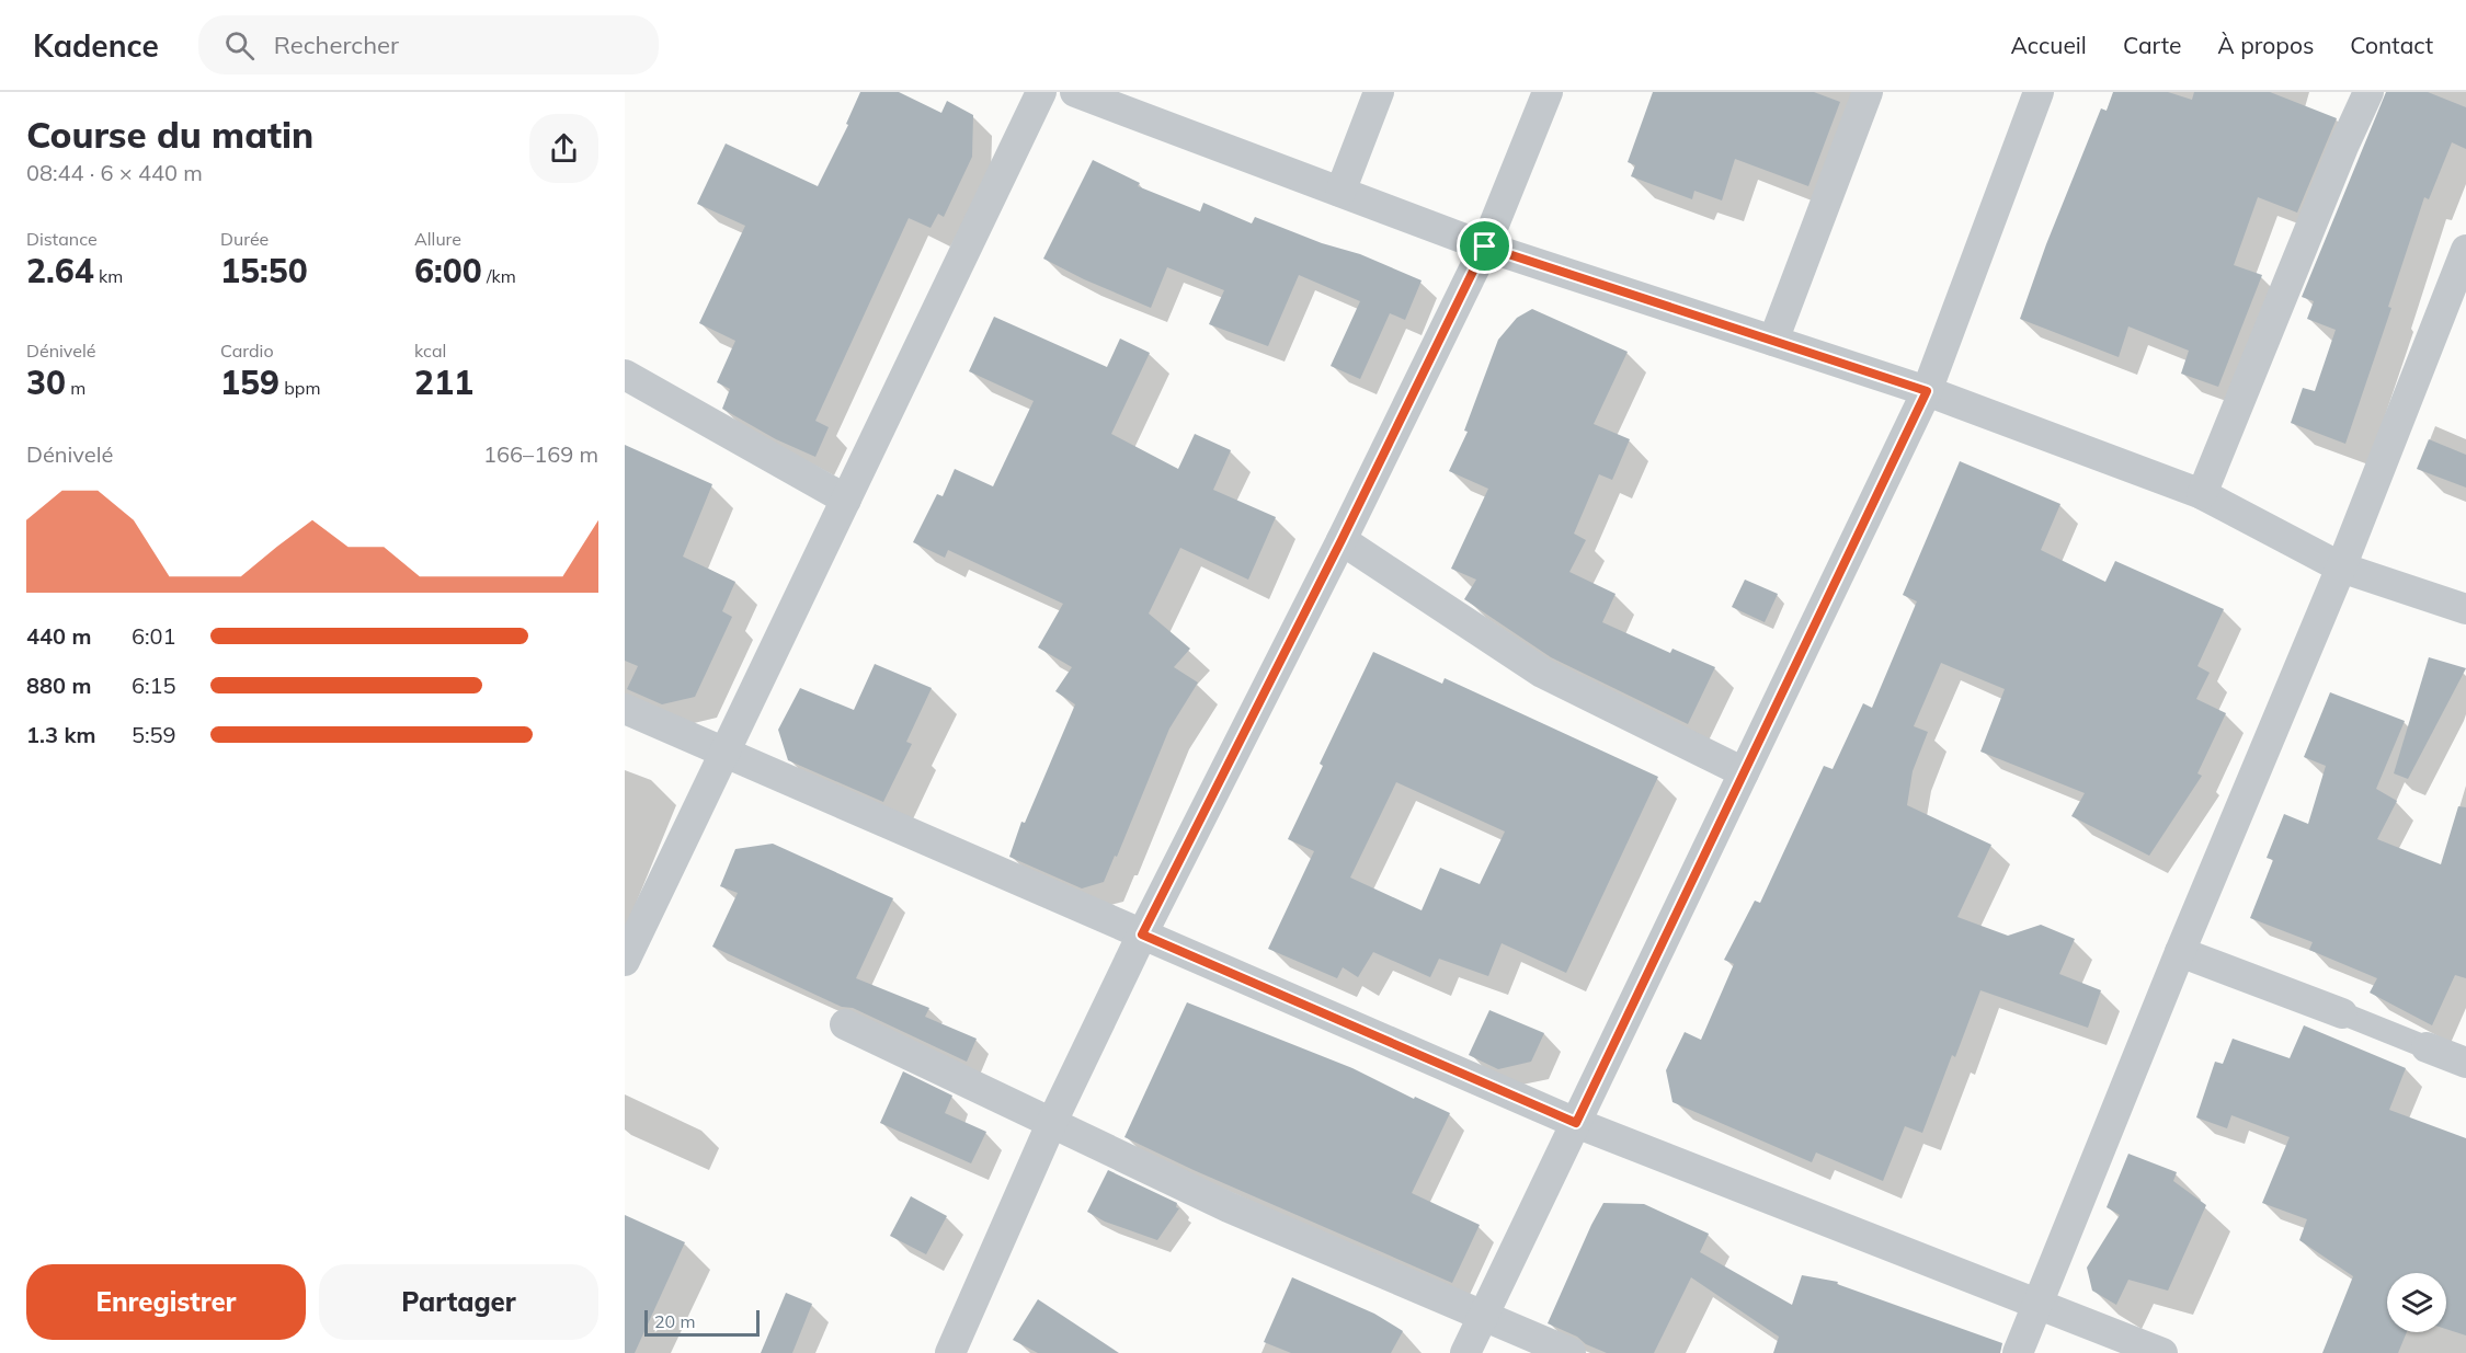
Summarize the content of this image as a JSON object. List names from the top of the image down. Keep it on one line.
{"scale_bar":"20 m","page":{"header":"Kadence","search":"Rechercher","nav":["Accueil","Carte","À propos","Contact"],"heading":["Course du matin","08:44 · 6 × 440 m"],"stats":[["Distance","2.64 km"],["Durée","15:50"],["Allure","6:00 /km"],["Dénivelé","30 m"],["Cardio","159 bpm"],["kcal","211"]],"chart":["Dénivelé","166–169 m"],"list":[{"name":"440 m","note":"6:01"},{"name":"880 m","note":"6:15"},{"name":"1.3 km","note":"5:59"}],"buttons":["Enregistrer","Partager"],"scale":"20 m"}}
